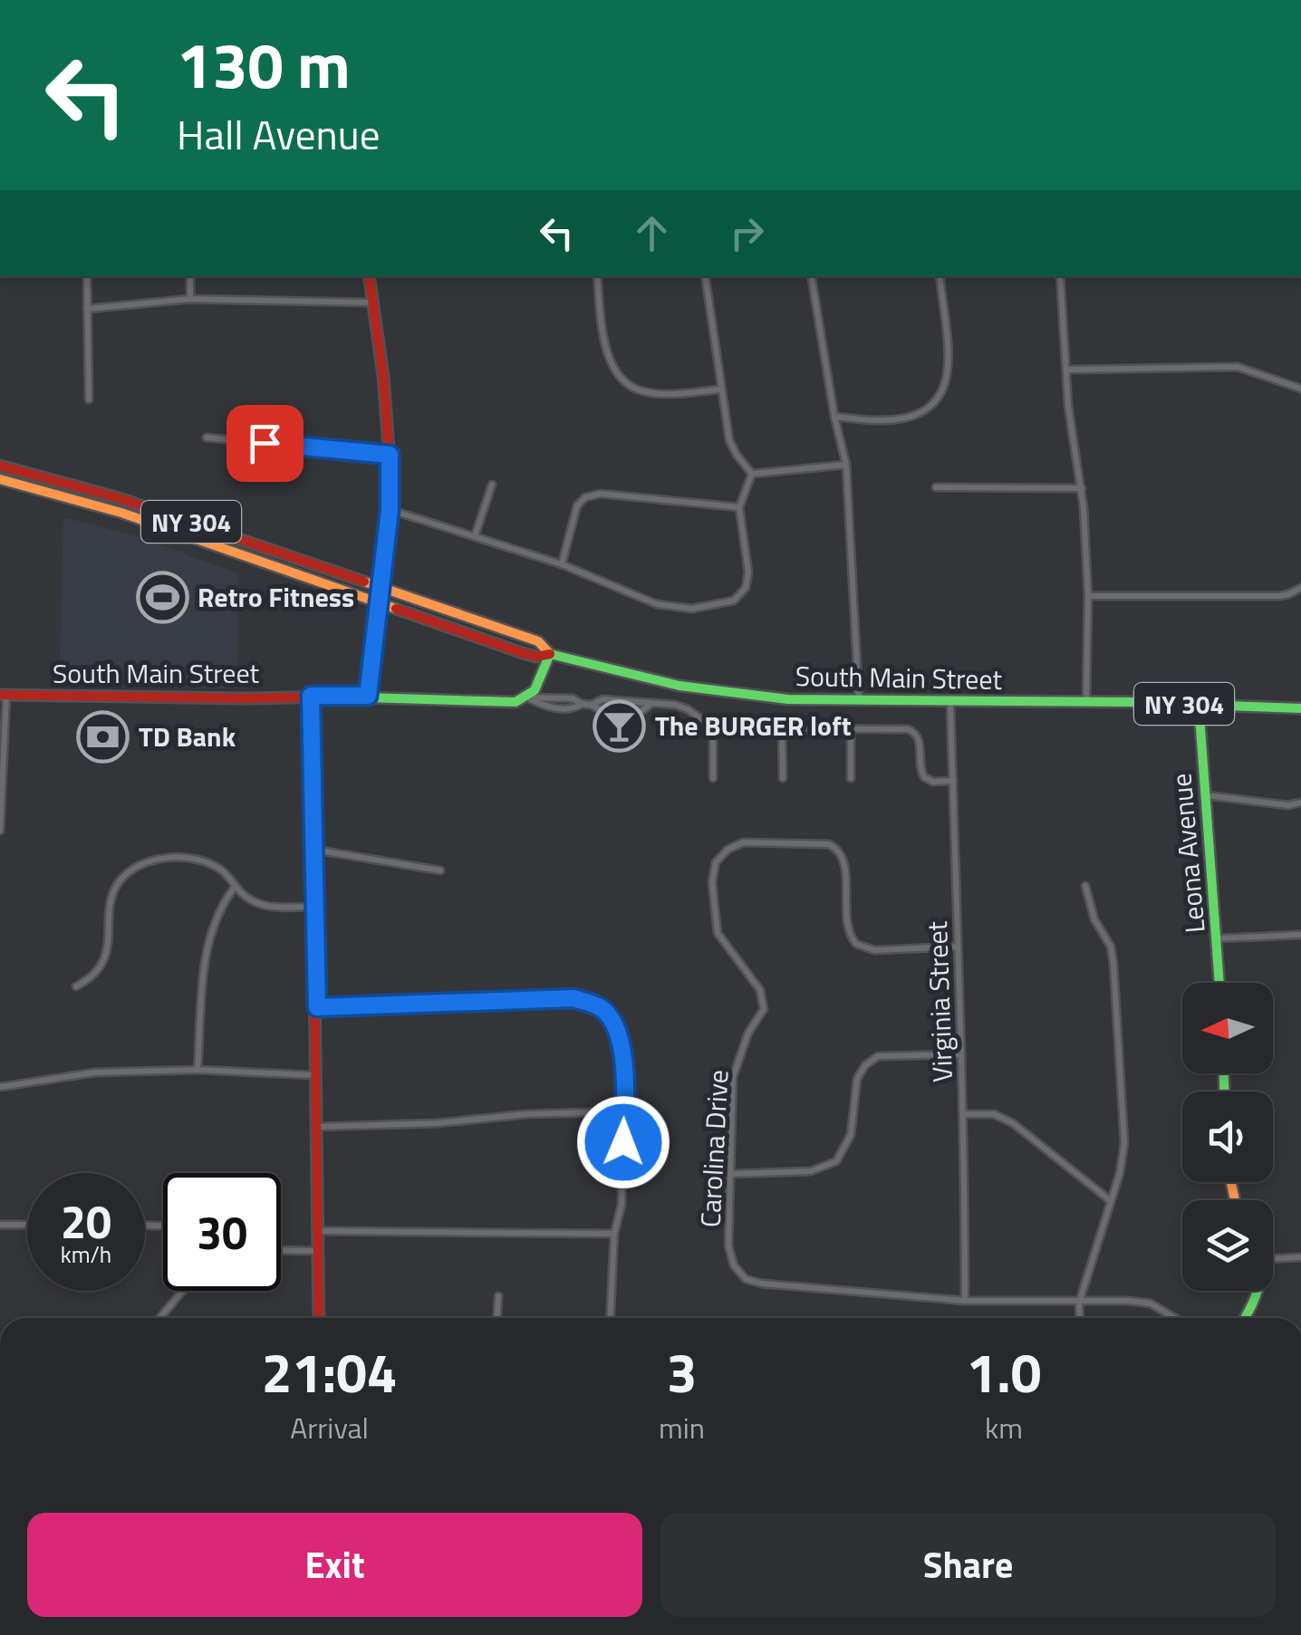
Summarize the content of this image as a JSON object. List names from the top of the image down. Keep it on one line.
{"streets":{"street":["NY 304","South Main Street","Leona Avenue","Virginia Street","Carolina Drive"]},"crossings":[["NY 304","South Main Street"],["South Main Street","Leona Avenue"],["South Main Street","Virginia Street"],["Virginia Street","Carolina Drive"]],"places":{"sports":["Retro Fitness"],"bar":["The BURGER loft"],"bank":["TD Bank"]},"north":"left","page":{"turn":["130 m","Hall Avenue"],"speed":"20 km/h","limit":"30","eta":["21:04","Arrival","3","min","1.0","km"],"buttons":["Exit","Share"]}}
